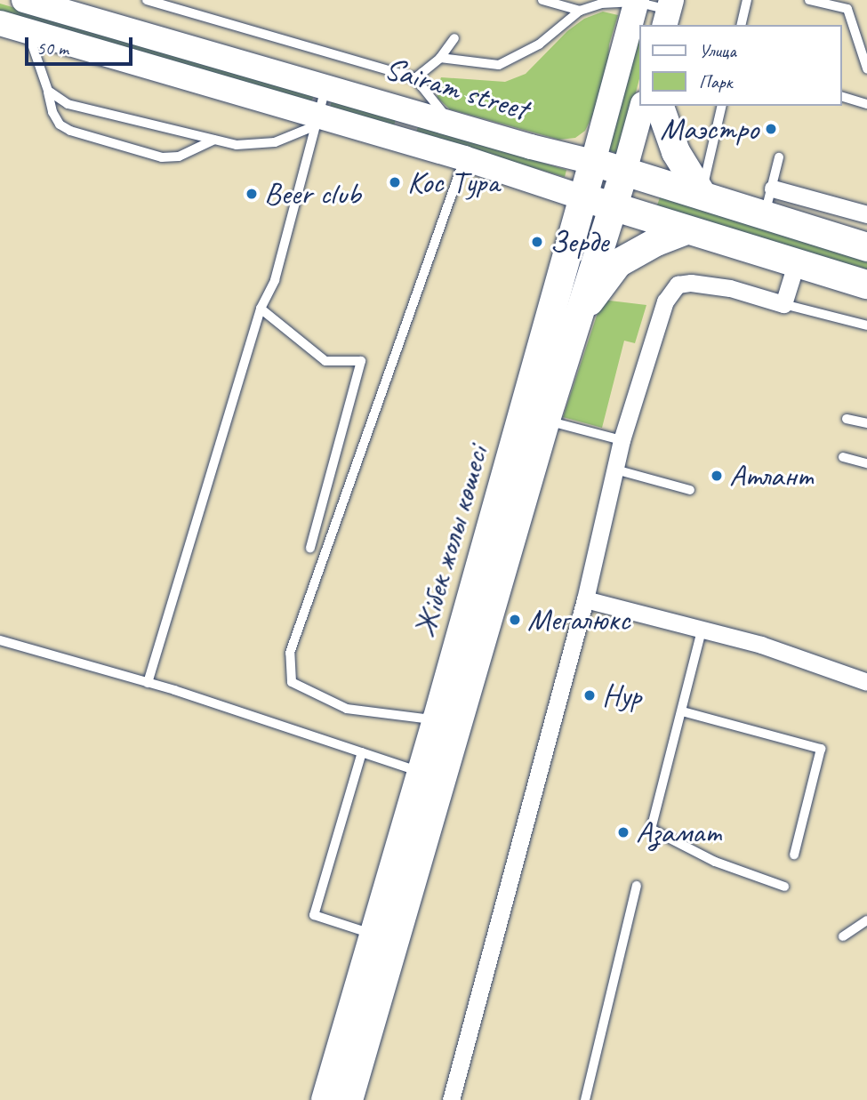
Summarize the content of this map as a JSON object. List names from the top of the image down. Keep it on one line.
{"streets":{"main road":["Sairam street","Жібек жолы көшесі"]},"crossings":[["Sairam street","Жібек жолы көшесі"]],"places":["Маэстро","Кос Тура","Beer club","Зерде","Атлант","Мегалюкс","Нур","Азамат"],"legend":["Улица","Парк"],"scale_bar":"50 m"}
